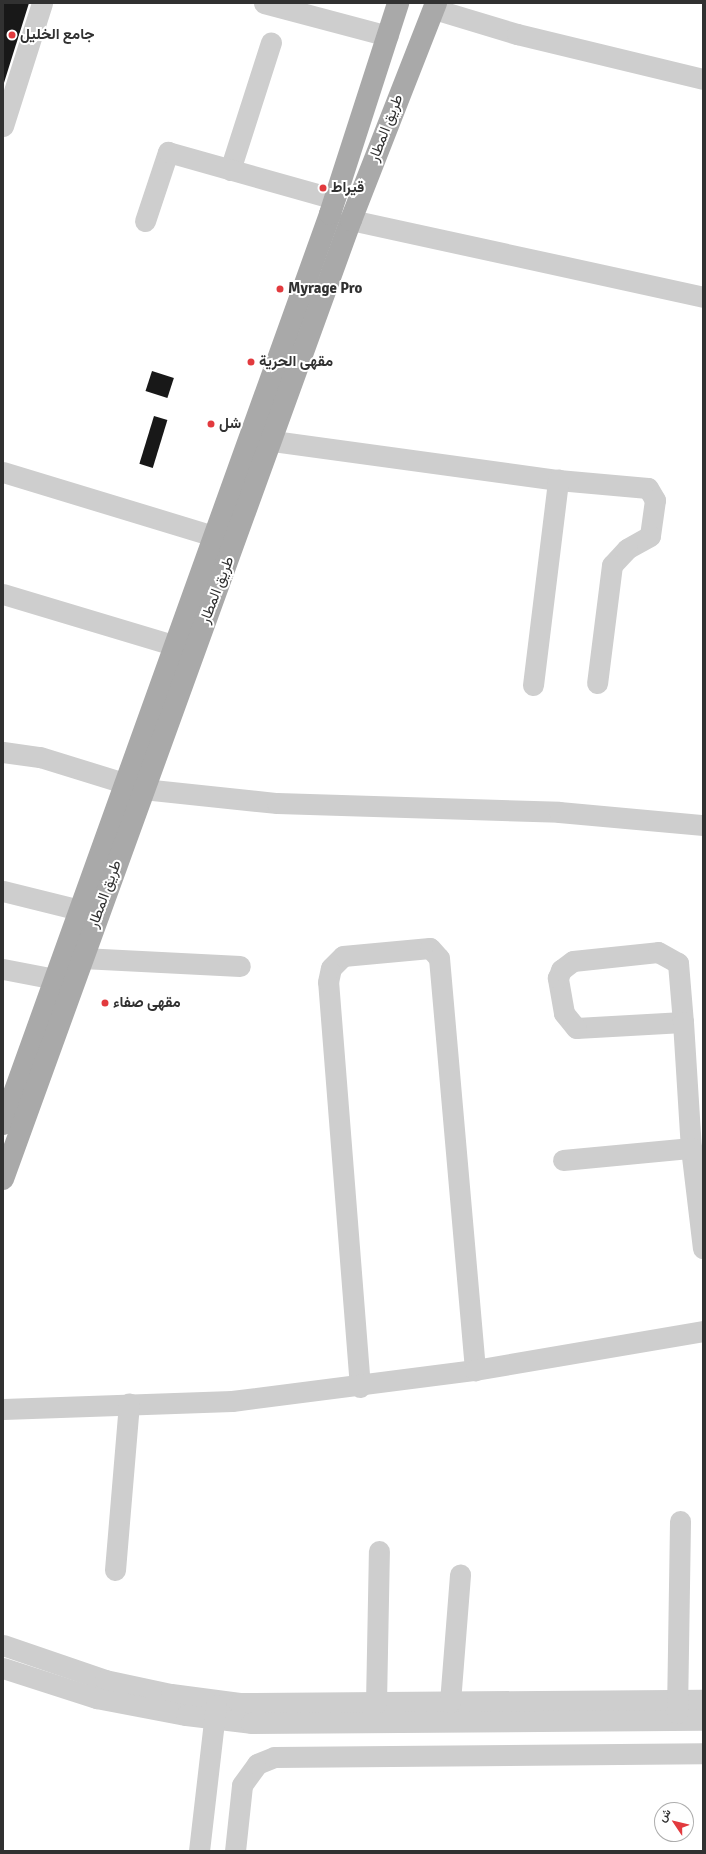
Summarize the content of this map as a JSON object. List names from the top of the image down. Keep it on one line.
{"streets":{"main road":["طريق المطار"]},"places":["جامع الخليل","قيراط","Myrage Pro","مقهى الحرية","شل","مقهى صفاء"],"north":"top left"}
